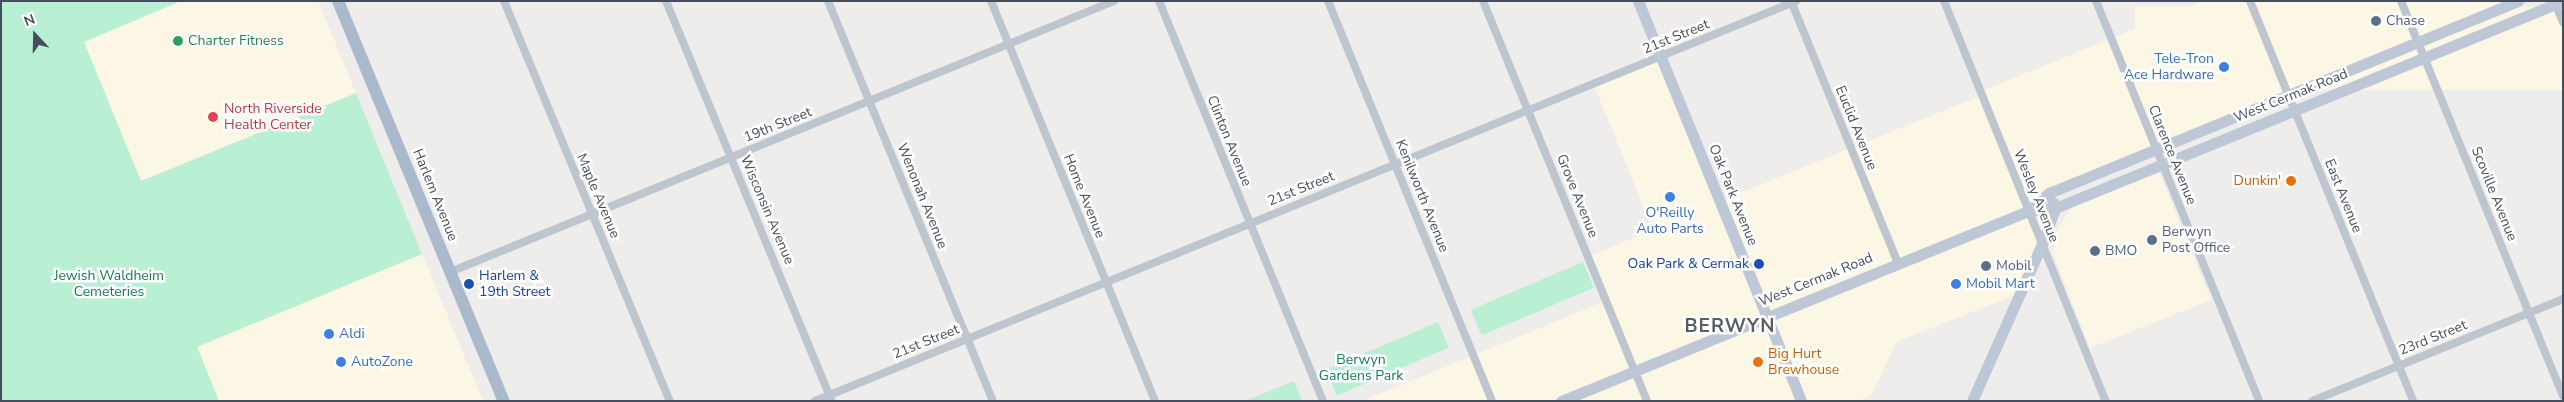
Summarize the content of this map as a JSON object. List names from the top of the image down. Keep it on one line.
{"streets":{"main road":["West Cermak Road","Harlem Avenue","Oak Park Avenue"],"street":["21st Street","19th Street","Euclid Avenue","Clinton Avenue","Clarence Avenue","Scoville Avenue","Maple Avenue","Wenonah Avenue","Home Avenue","Kenilworth Avenue","Grove Avenue","Wesley Avenue","East Avenue","Wisconsin Avenue","23rd Street"]},"crossings":[["21st Street","Euclid Avenue"],["21st Street","Clinton Avenue"],["21st Street","Oak Park Avenue"],["21st Street","Wenonah Avenue"],["21st Street","Home Avenue"],["21st Street","Kenilworth Avenue"],["21st Street","Grove Avenue"],["21st Street","Wisconsin Avenue"],["West Cermak Road","Euclid Avenue"],["West Cermak Road","Clarence Avenue"],["West Cermak Road","Scoville Avenue"],["West Cermak Road","Oak Park Avenue"],["West Cermak Road","Grove Avenue"],["West Cermak Road","Wesley Avenue"],["West Cermak Road","East Avenue"],["19th Street","Harlem Avenue"],["19th Street","Maple Avenue"],["19th Street","Wenonah Avenue"],["19th Street","Home Avenue"],["19th Street","Wisconsin Avenue"],["Scoville Avenue","23rd Street"],["East Avenue","23rd Street"]],"districts":["BERWYN"],"parks":["Jewish Waldheim Cemeteries","Berwyn Gardens Park"],"places":["Chase","Charter Fitness","Tele-Tron Ace Hardware","North Riverside Health Center","Dunkin'","O'Reilly Auto Parts","Berwyn Post Office","BMO","Oak Park & Cermak","Mobil","Harlem & 19th Street","Mobil Mart","Aldi","AutoZone","Big Hurt Brewhouse"],"north":"top"}
